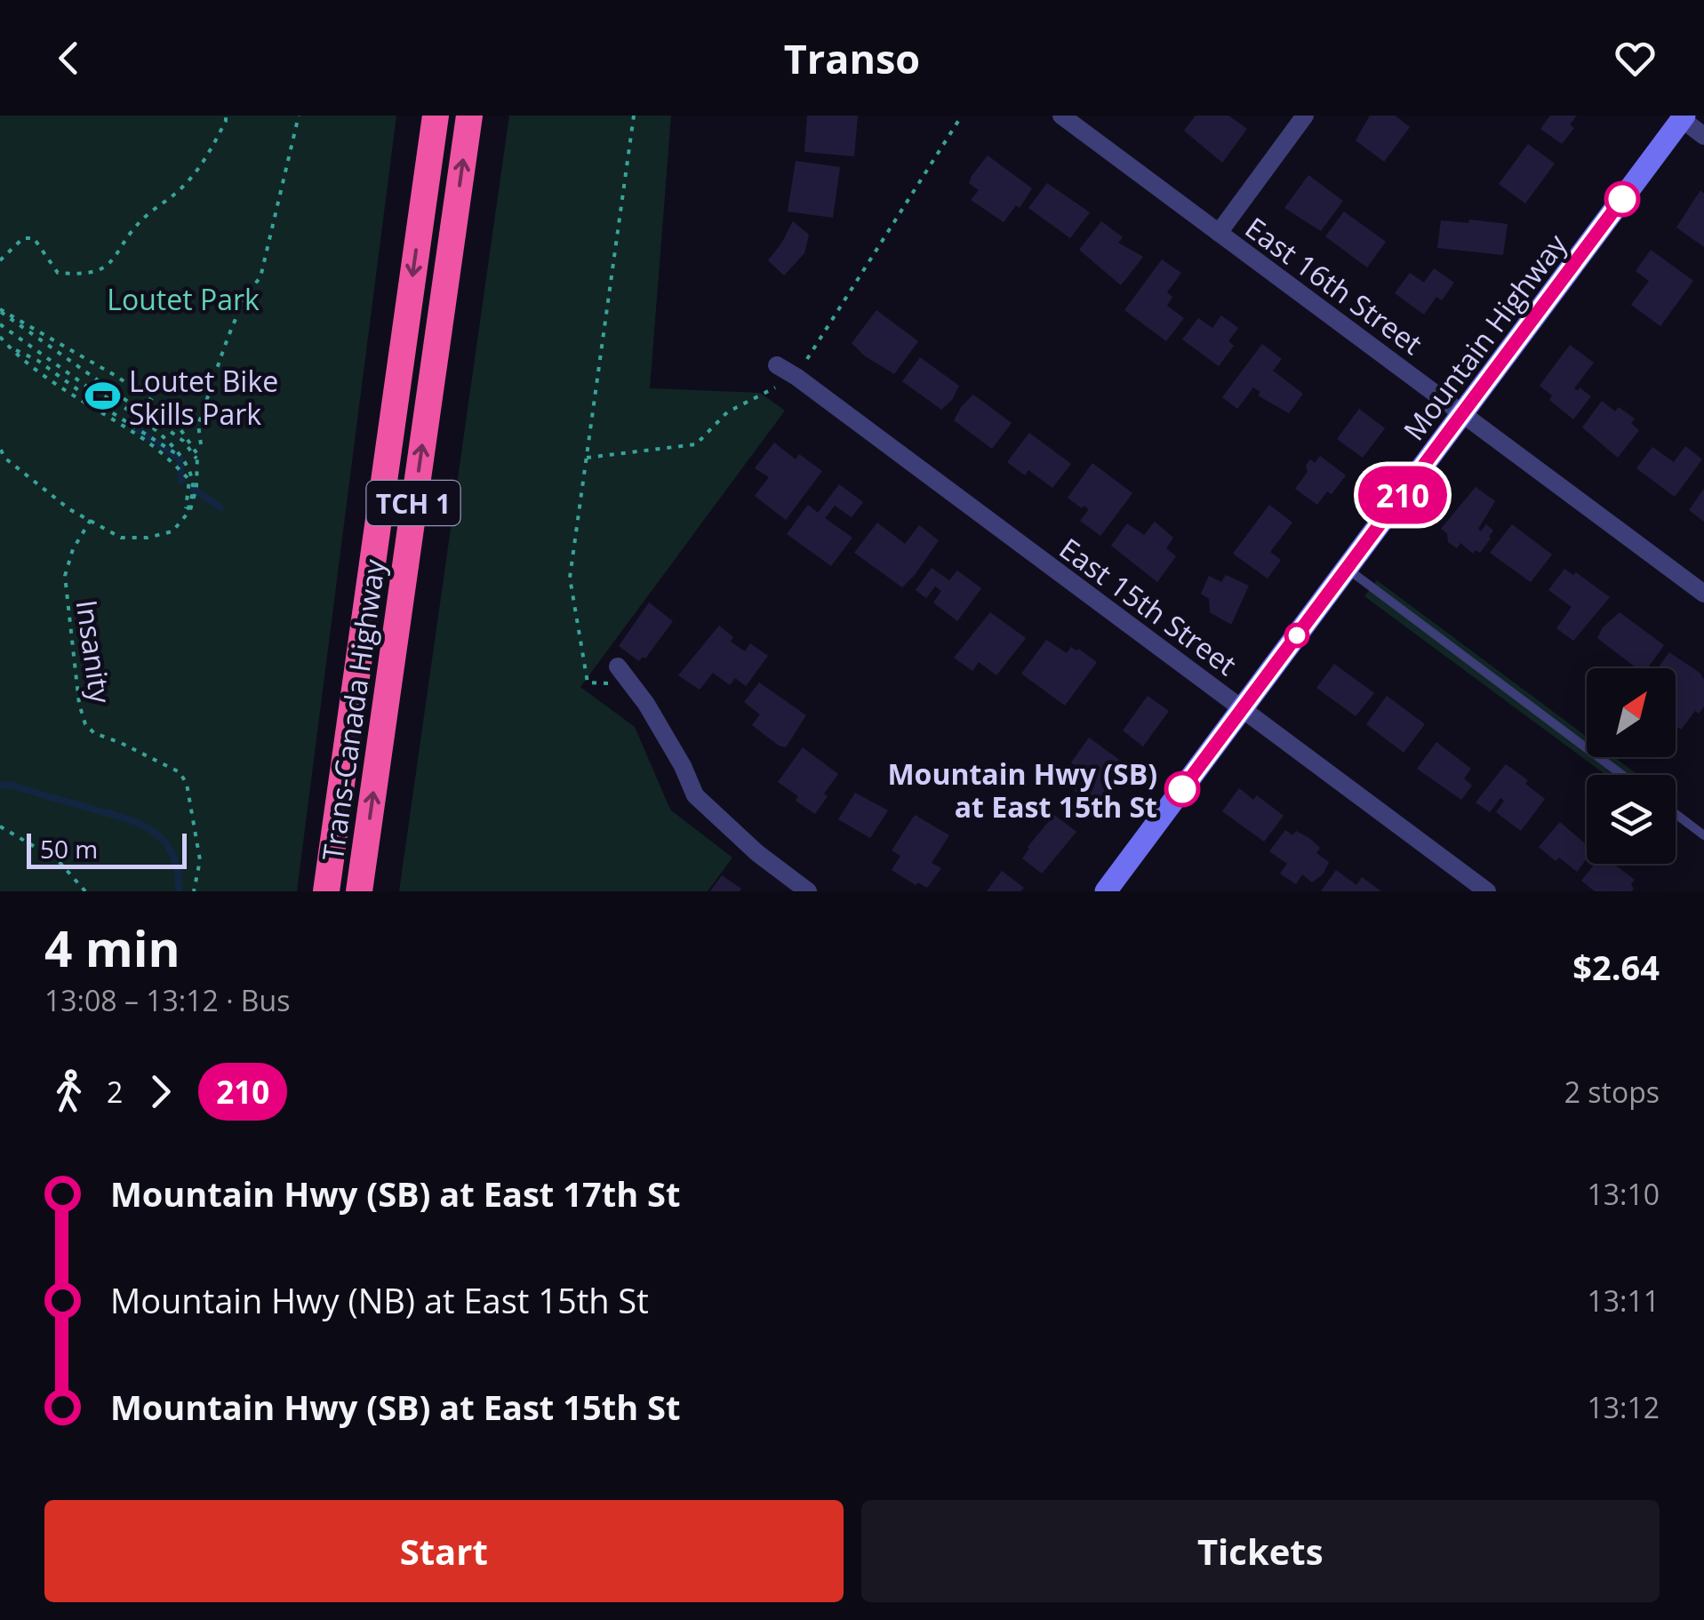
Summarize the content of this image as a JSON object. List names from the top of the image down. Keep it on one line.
{"streets":{"highway":["TCH 1","Trans-Canada Highway"],"main road":["Mountain Highway"],"street":["East 16th Street","East 15th Street"],"path":["Insanity"]},"crossings":[["East 16th Street","Mountain Highway"],["Mountain Highway","East 15th Street"]],"parks":["Loutet Park"],"places":{"sports":["Loutet Bike Skills Park"],"other":["Mountain Hwy (SB) at East 15th St"]},"lines":["bus line 210"],"scale_bar":"50 m","north":"top right","page":{"header":"Transo","on_map":"210","scale":"50 m","heading":["4 min","13:08 – 13:12 · Bus","$2.64"],"legs":["2","210","2 stops"],"list":[{"name":"Mountain Hwy (SB) at East 17th St","value":"13:10"},{"name":"Mountain Hwy (NB) at East 15th St","value":"13:11"},{"name":"Mountain Hwy (SB) at East 15th St","value":"13:12"}],"buttons":["Start","Tickets"]}}
